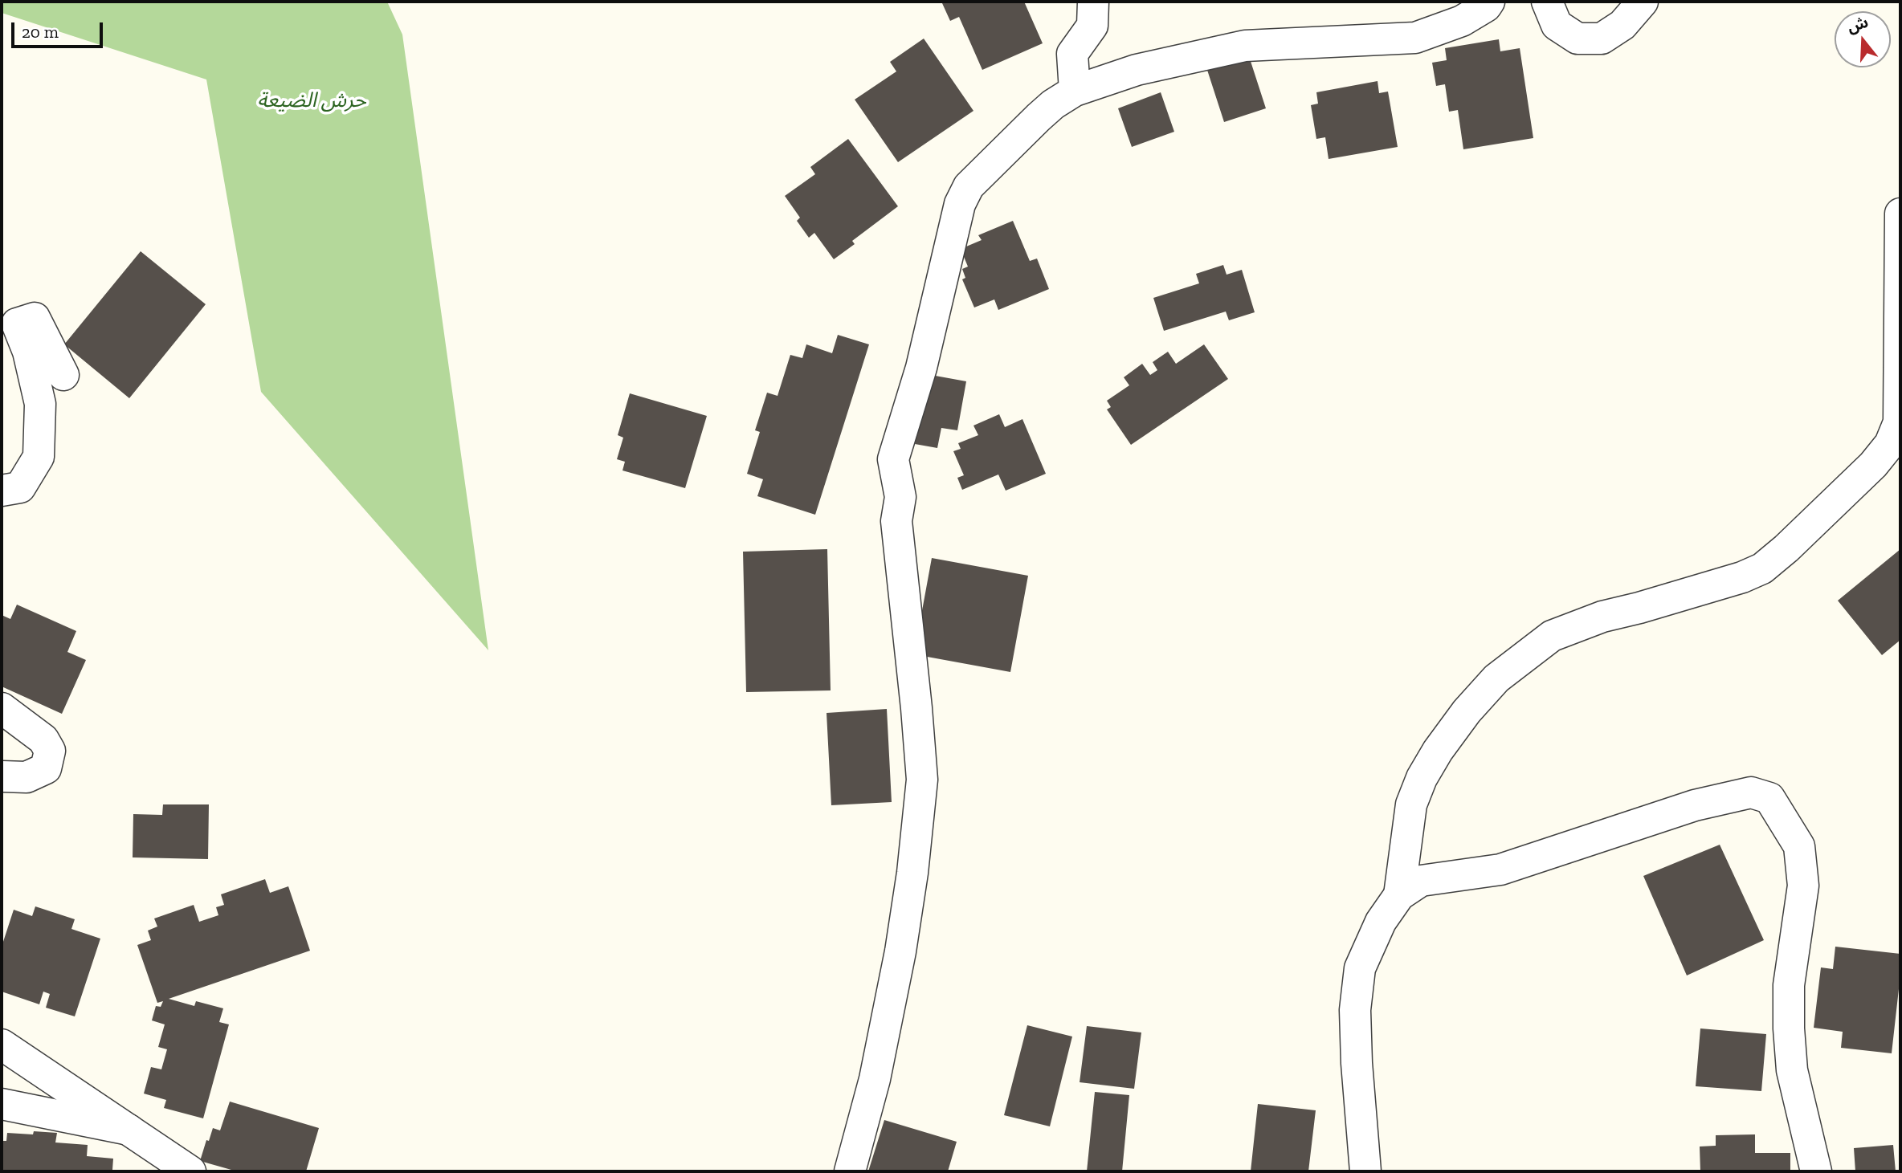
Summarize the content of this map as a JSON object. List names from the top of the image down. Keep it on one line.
{"parks":["حرش الضيعة"],"scale_bar":"20 m","north":"top"}
